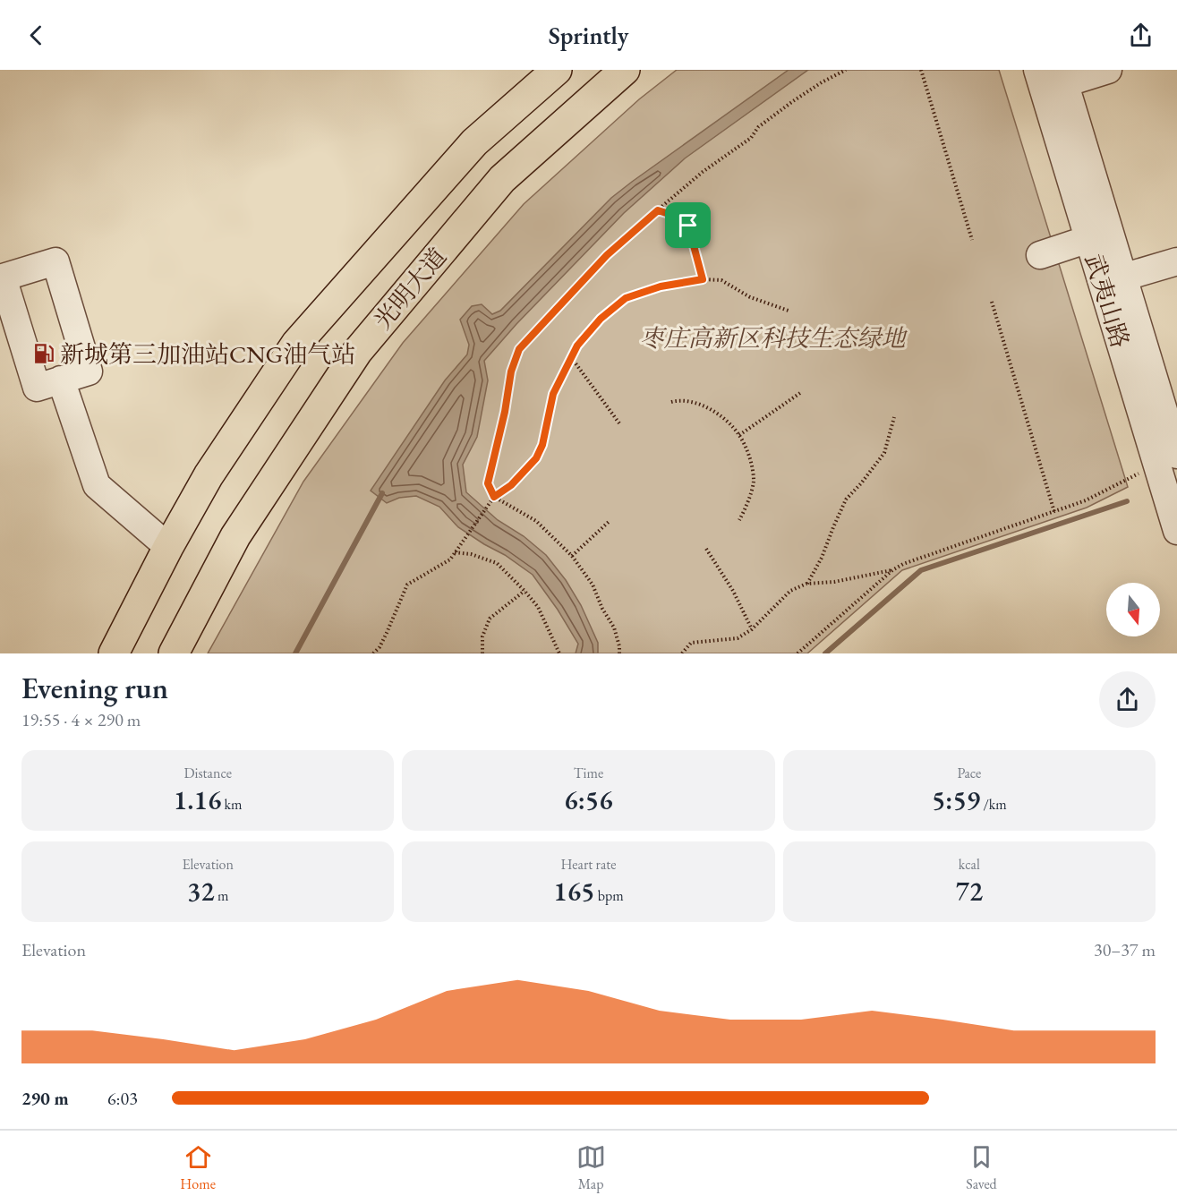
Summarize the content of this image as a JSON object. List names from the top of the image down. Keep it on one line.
{"streets":{"main road":["光明大道"],"street":["武夷山路"]},"parks":["枣庄高新区科技生态绿地"],"places":{"fuel station":["新城第三加油站CNG油气站"]},"north":"bottom","page":{"header":"Sprintly","heading":["Evening run","19:55 · 4 × 290 m"],"stats":[["Distance","1.16 km"],["Time","6:56"],["Pace","5:59 /km"],["Elevation","32 m"],["Heart rate","165 bpm"],["kcal","72"]],"chart":["Elevation","30–37 m"],"list":[{"name":"290 m","note":"6:03"}],"tabs":["Home","Map","Saved"]}}
